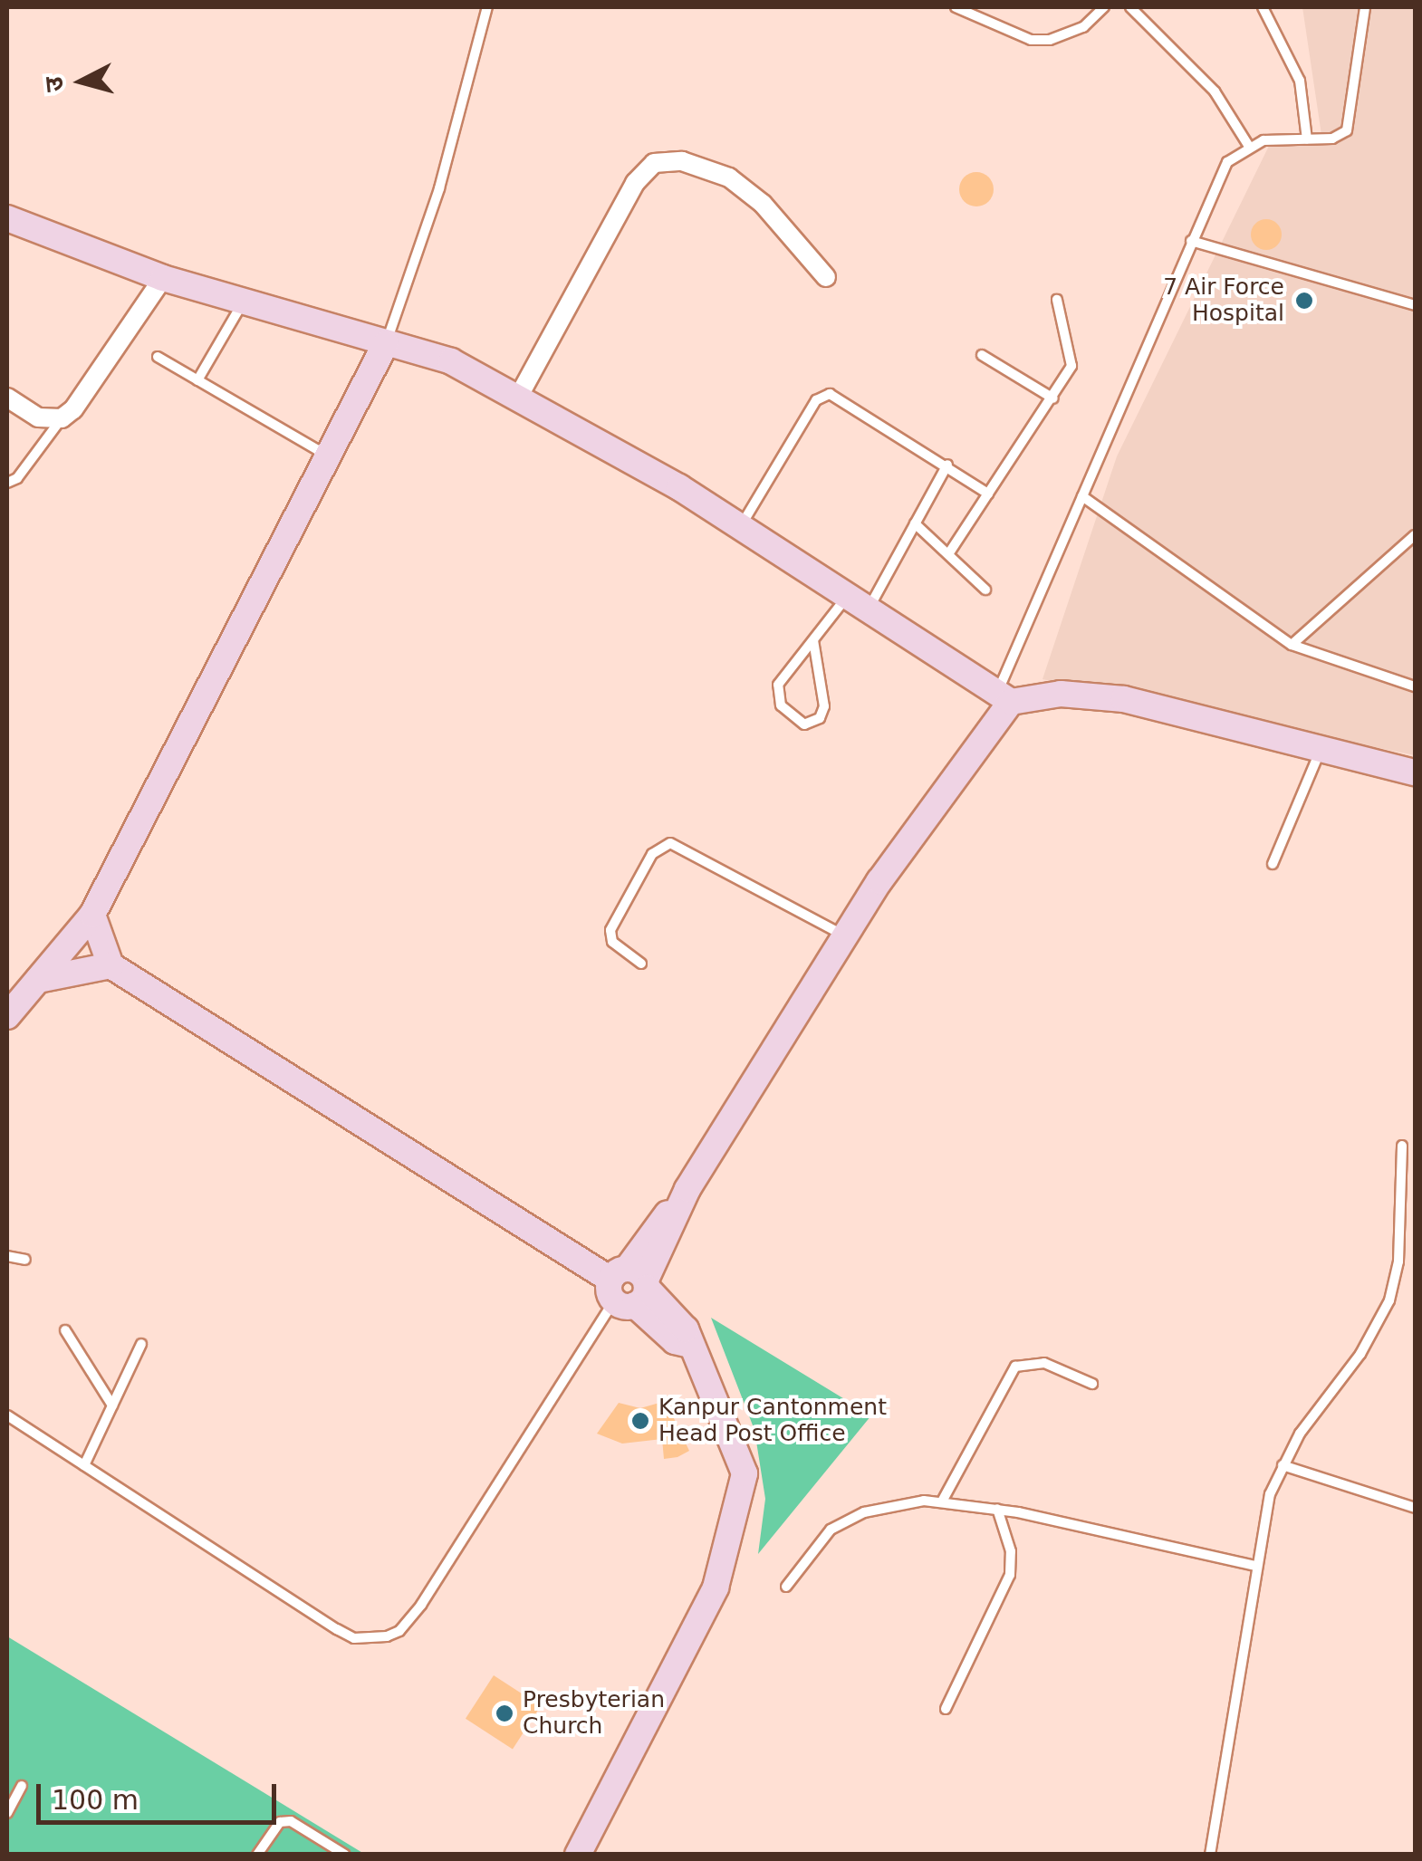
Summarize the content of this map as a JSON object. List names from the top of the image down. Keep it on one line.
{"places":["7 Air Force Hospital","Kanpur Cantonment Head Post Office","Presbyterian Church"],"scale_bar":"100 m","north":"left"}
